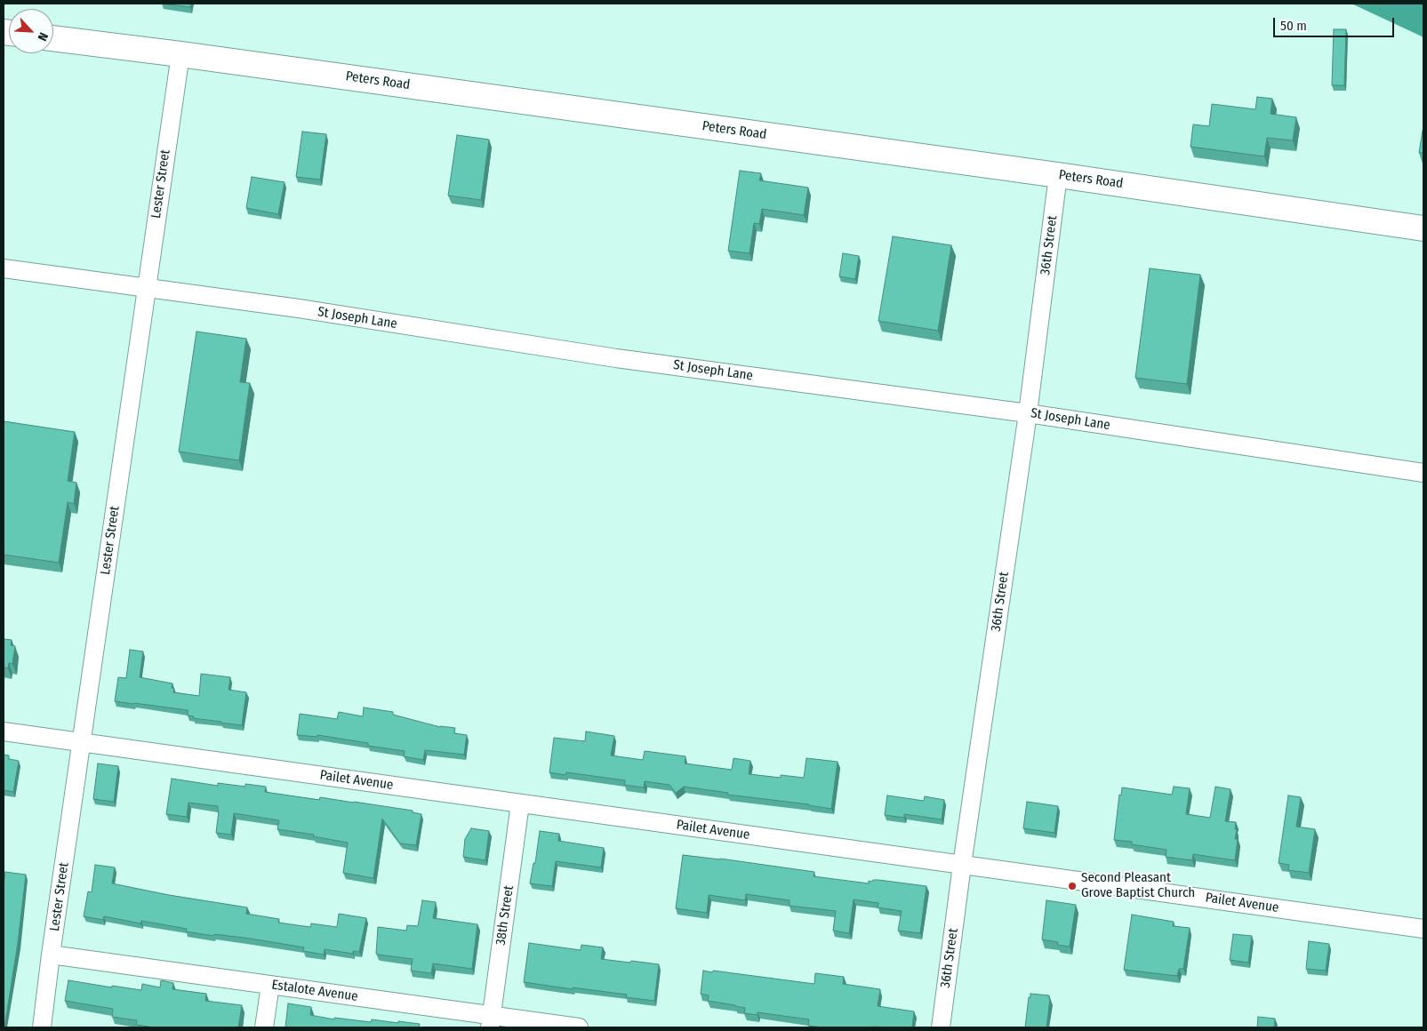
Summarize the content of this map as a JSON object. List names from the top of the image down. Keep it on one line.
{"streets":{"main road":["Peters Road"],"street":["Lester Street","36th Street","St Joseph Lane","Pailet Avenue","38th Street","Estalote Avenue"]},"crossings":[["Peters Road","Lester Street"],["Peters Road","36th Street"],["Lester Street","St Joseph Lane"],["Lester Street","Pailet Avenue"],["Lester Street","Estalote Avenue"],["36th Street","St Joseph Lane"],["36th Street","Pailet Avenue"],["Pailet Avenue","38th Street"],["38th Street","Estalote Avenue"]],"places":["Second Pleasant Grove Baptist Church"],"scale_bar":"50 m","north":"bottom right"}
